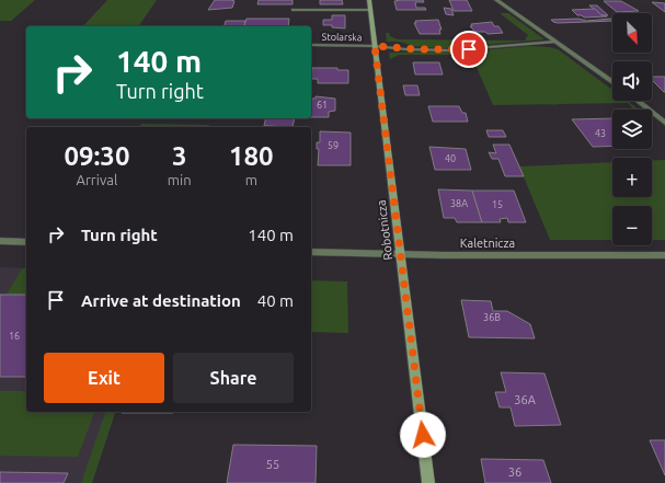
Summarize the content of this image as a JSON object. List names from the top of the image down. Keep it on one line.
{"streets":{"street":["Stolarska","Robotnicza","Kaletnicza"]},"crossings":[["Stolarska","Robotnicza"],["Robotnicza","Kaletnicza"]],"house_numbers":["61","43","59","40","38A","15","36B","16","36A","55","36"],"north":"bottom right","page":{"map_buttons":["+","−"],"turn":["140 m","Turn right"],"eta":["09:30","Arrival","3","min","180","m"],"list":[{"name":"Turn right","value":"140 m"},{"name":"Arrive at destination","value":"40 m"}],"buttons":["Exit","Share"]}}
